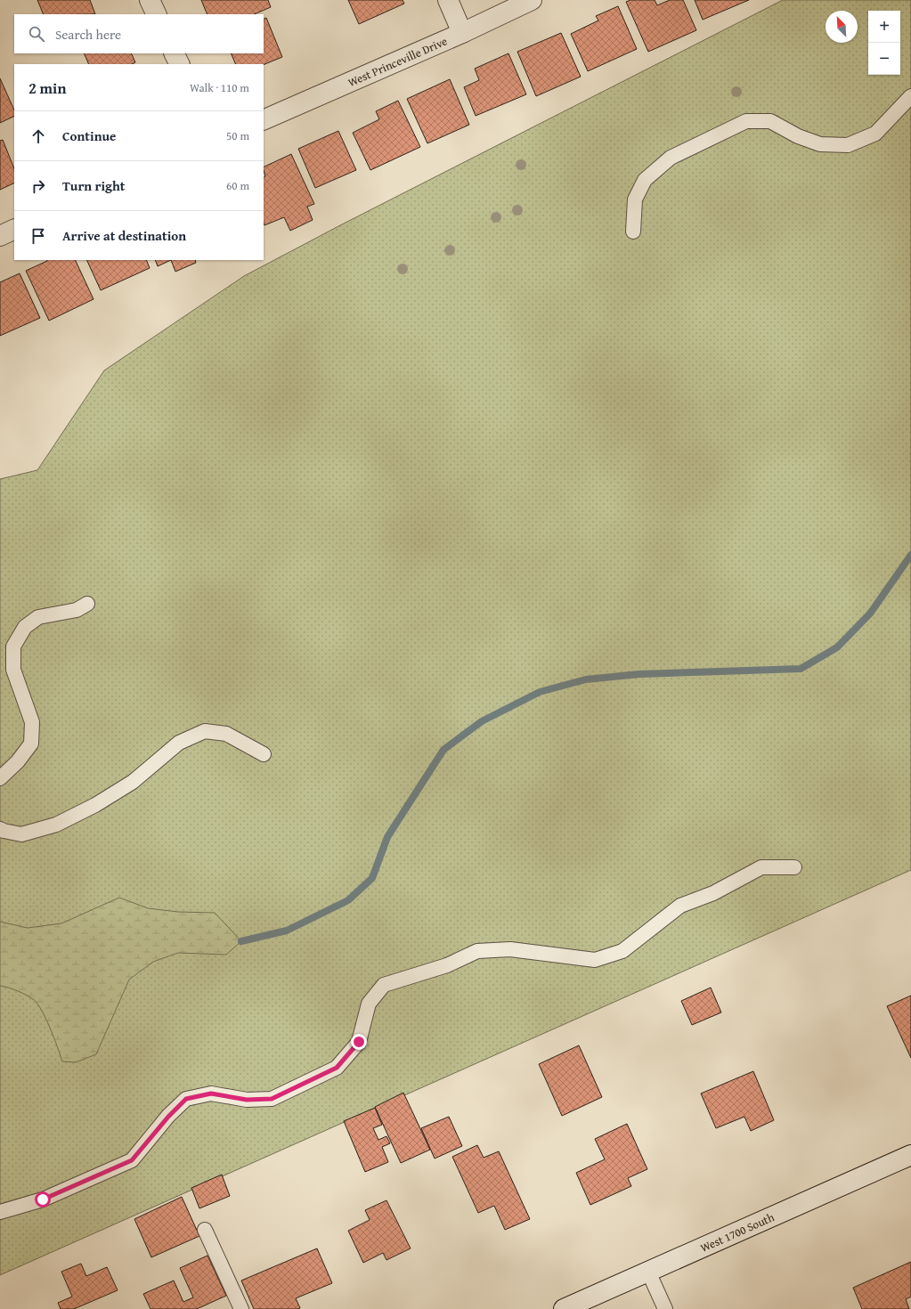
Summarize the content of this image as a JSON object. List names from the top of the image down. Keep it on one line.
{"streets":{"street":["West Princeville Drive","West 1700 South"]},"north":"top left","page":{"map_buttons":["+","−"],"search":"Search here","heading":["2 min","Walk · 110 m"],"list":[["Continue","50 m"],["Turn right","60 m"],"Arrive at destination"]}}
